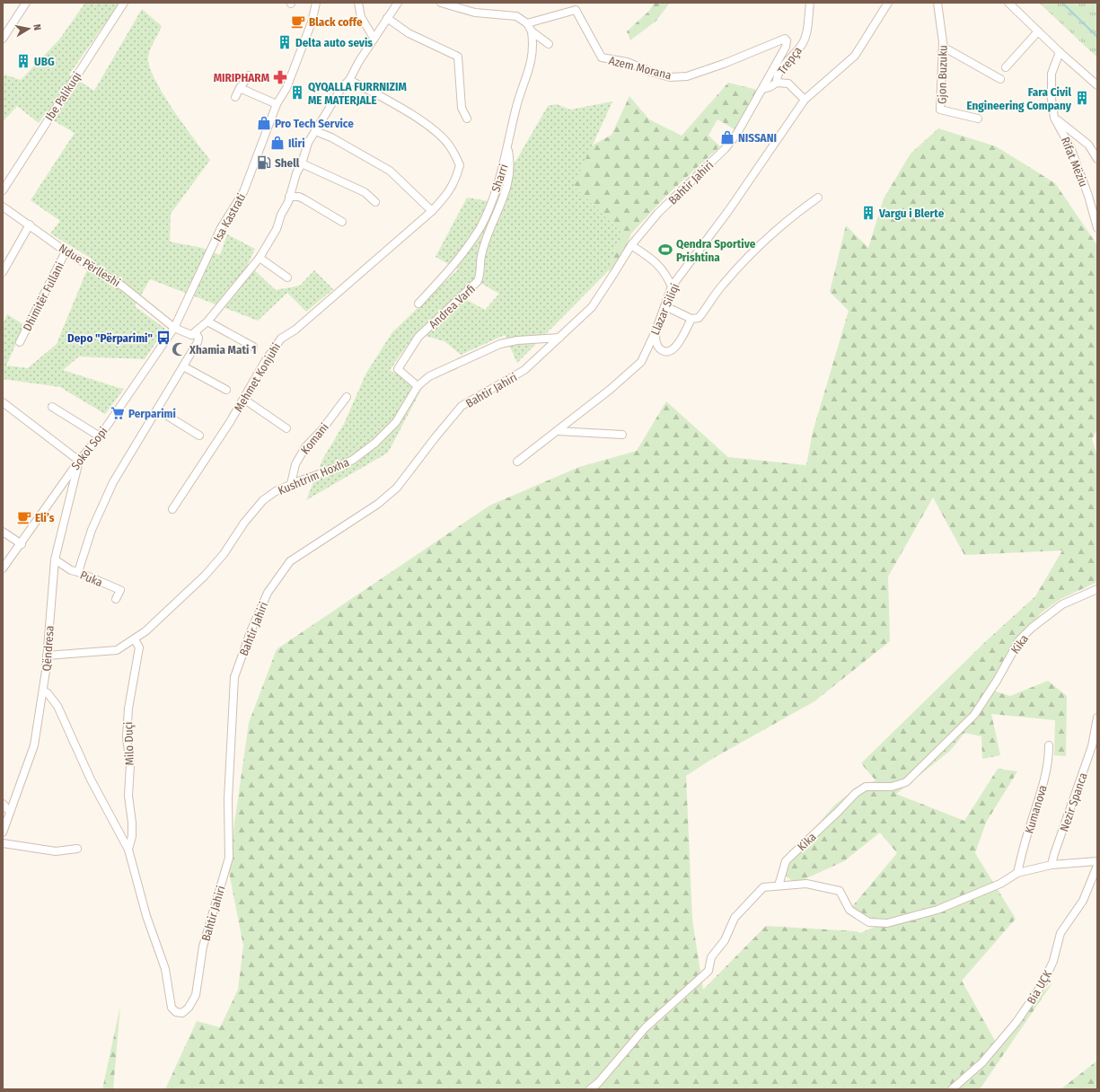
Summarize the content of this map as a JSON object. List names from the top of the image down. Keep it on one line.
{"streets":{"street":["Trepça","Azem Morana","Gjon Buzuku","Ibe Palikuqi","Rifat Mëziu","Sharri","Bahtir Jahiri","Isa Kastrati","Ndue Përlleshi","Dhimitër Fullani","Andrea Varfi","Llazar Siliqi","Mehmet Konjuhi","Komani","Sokol Sopi","Kushtrim Hoxha","Puka","Kika","Qëndresa","Milo Duçi","Nezir Spanca","Kumanova","Bia UÇK"]},"crossings":[["Trepça","Azem Morana"],["Trepça","Bahtir Jahiri"],["Azem Morana","Bahtir Jahiri"],["Sharri","Andrea Varfi"],["Bahtir Jahiri","Kushtrim Hoxha"],["Bahtir Jahiri","Qëndresa"],["Bahtir Jahiri","Milo Duçi"],["Isa Kastrati","Ndue Përlleshi"],["Isa Kastrati","Sokol Sopi"],["Ndue Përlleshi","Dhimitër Fullani"],["Ndue Përlleshi","Sokol Sopi"],["Andrea Varfi","Kushtrim Hoxha"],["Komani","Kushtrim Hoxha"],["Sokol Sopi","Qëndresa"],["Kushtrim Hoxha","Qëndresa"],["Kushtrim Hoxha","Milo Duçi"],["Puka","Qëndresa"]],"places":{"cafe":["Black coffe","Eli’s"],"building":["Delta auto sevis","UBG","QYQALLA FURRNIZIM ME MATERJALE","Fara Civil Engineering Company","Vargu i Blerte"],"pharmacy":["MIRIPHARM"],"shop":["Pro Tech Service","NISSANI","Iliri"],"fuel station":["Shell"],"sports":["Qendra Sportive Prishtina"],"bus stop":["Depo \"Përparimi\""],"mosque":["Xhamia Mati 1"],"supermarket":["Perparimi"]},"north":"right"}
